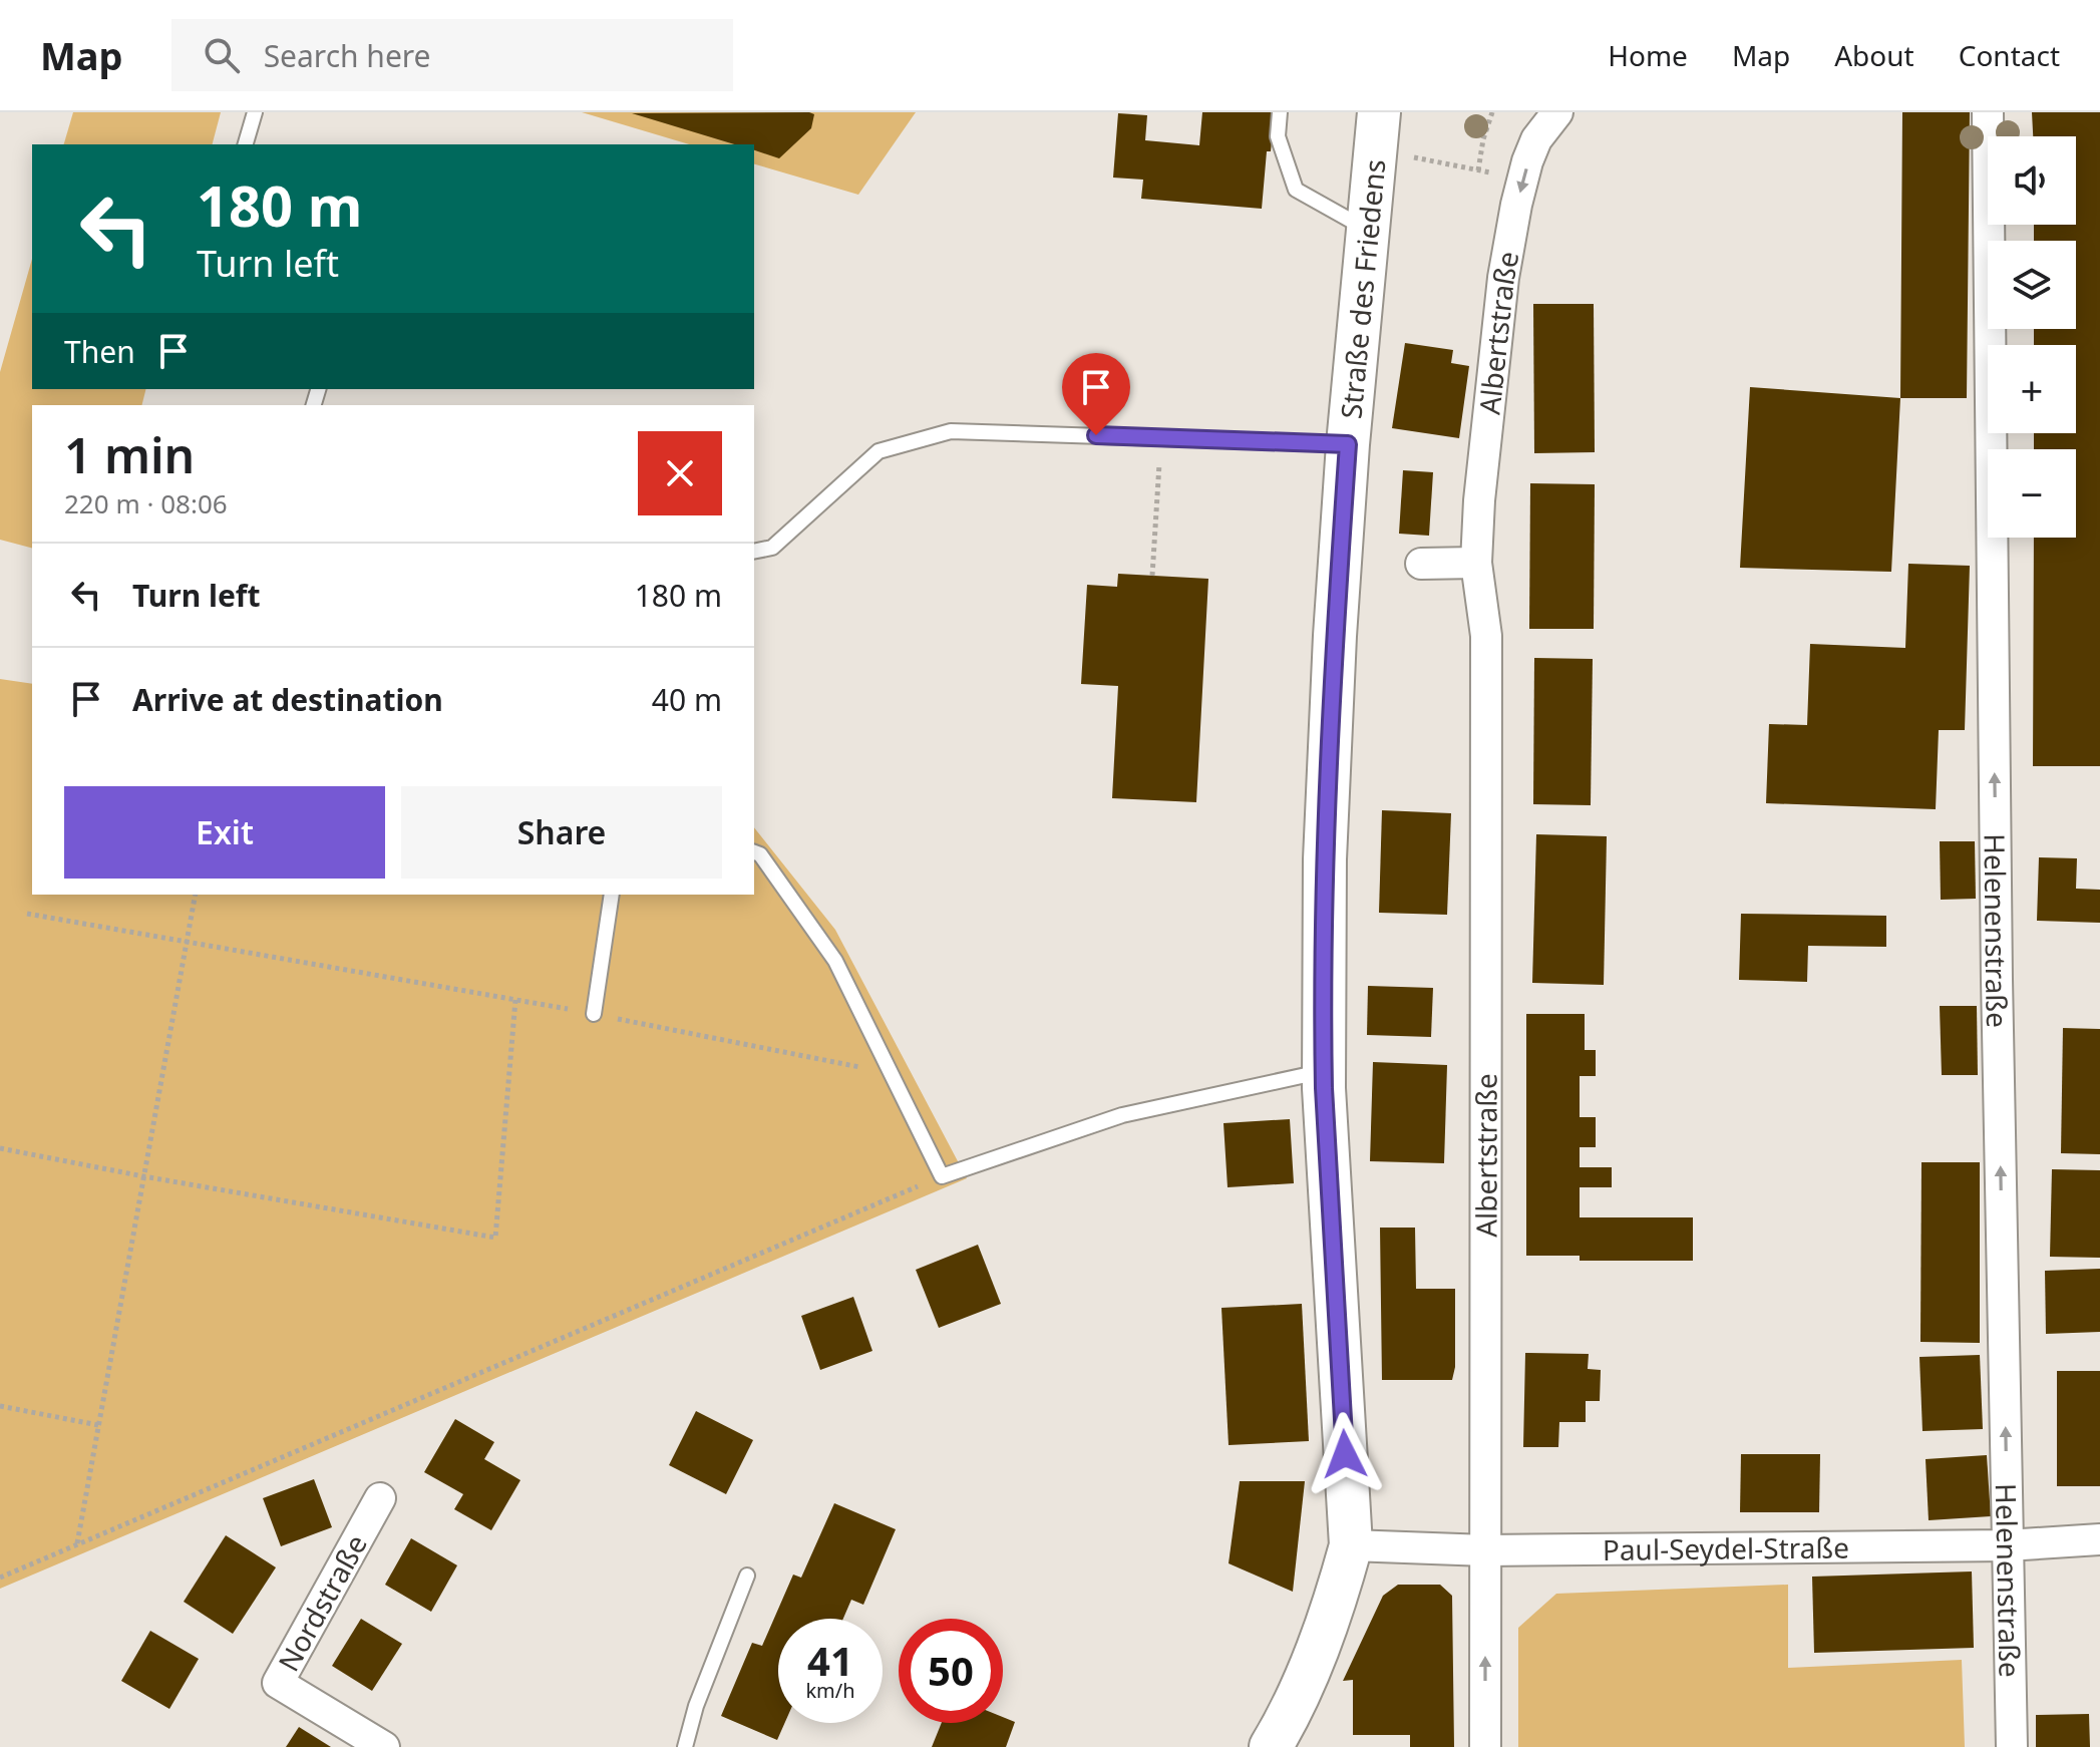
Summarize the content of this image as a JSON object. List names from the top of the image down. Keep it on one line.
{"streets":{"main road":["Straße des Friedens"],"street":["Albertstraße","Helenenstraße","Paul-Seydel-Straße","Nordstraße"]},"crossings":[["Straße des Friedens","Paul-Seydel-Straße"],["Albertstraße","Paul-Seydel-Straße"],["Helenenstraße","Paul-Seydel-Straße"]],"one_way":["Helenenstraße"],"page":{"header":"Map","search":"Search here","nav":["Home","Map","About","Contact"],"map_buttons":["+","−"],"turn":["180 m","Turn left"],"then":"Then","heading":["1 min","220 m · 08:06"],"list":[{"name":"Turn left","value":"180 m"},{"name":"Arrive at destination","value":"40 m"}],"buttons":["Exit","Share"],"speed":"41 km/h","limit":"50"}}
